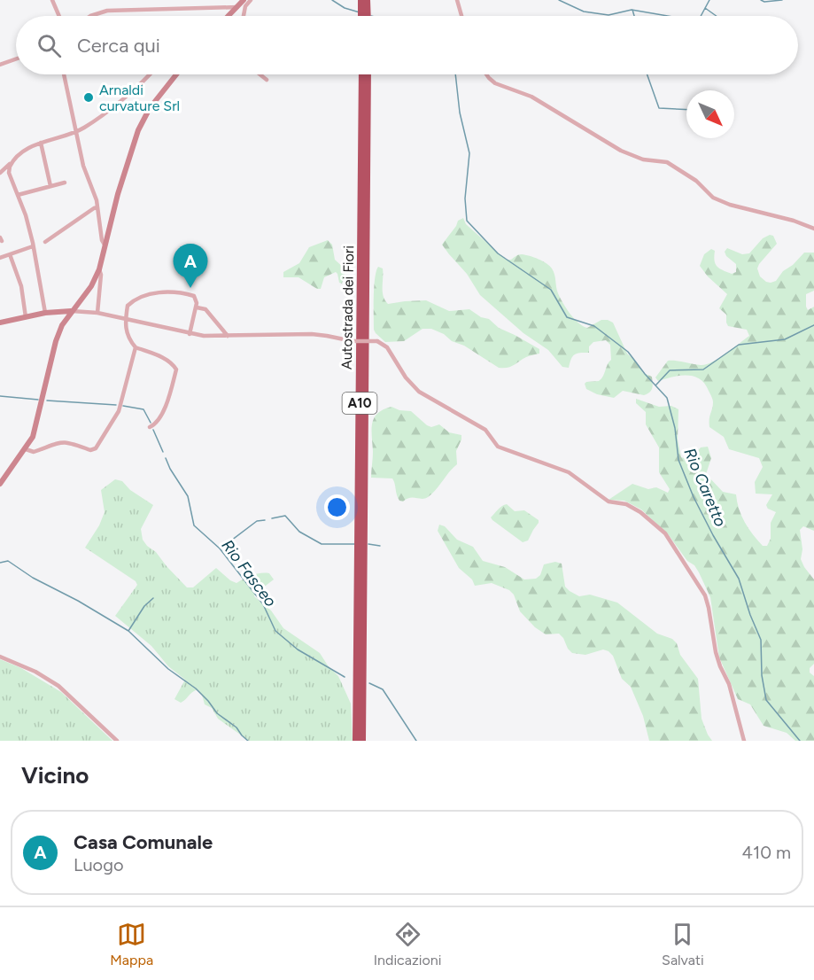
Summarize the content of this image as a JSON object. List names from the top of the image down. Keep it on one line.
{"streets":{"highway":["Autostrada dei Fiori","A10"]},"water":["Rio Caretto","Rio Fasceo"],"places":["Arnaldi curvature Srl"],"north":"bottom right","page":{"search":"Cerca qui","pins":"A","heading":"Vicino","list":[{"mark":"A","name":"Casa Comunale","note":"Luogo","value":"410 m"}],"nav":["Mappa","Indicazioni","Salvati"]}}
